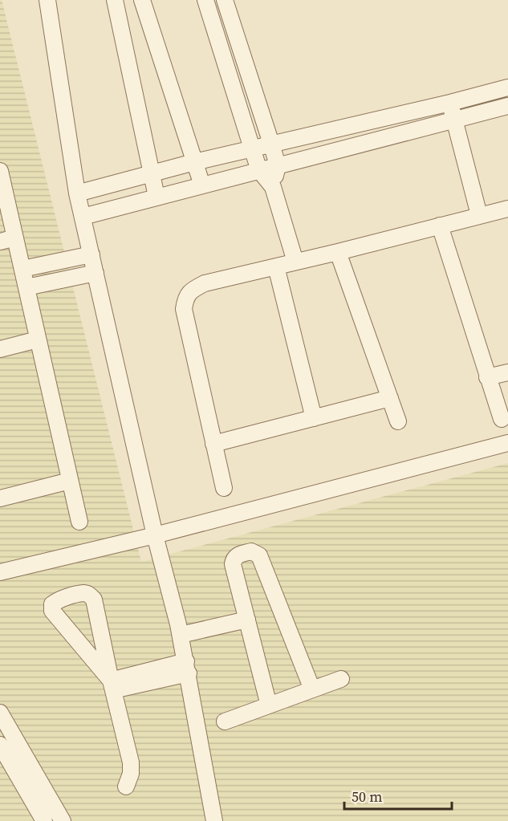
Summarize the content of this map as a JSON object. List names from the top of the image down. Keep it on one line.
{"scale_bar":"50 m"}
